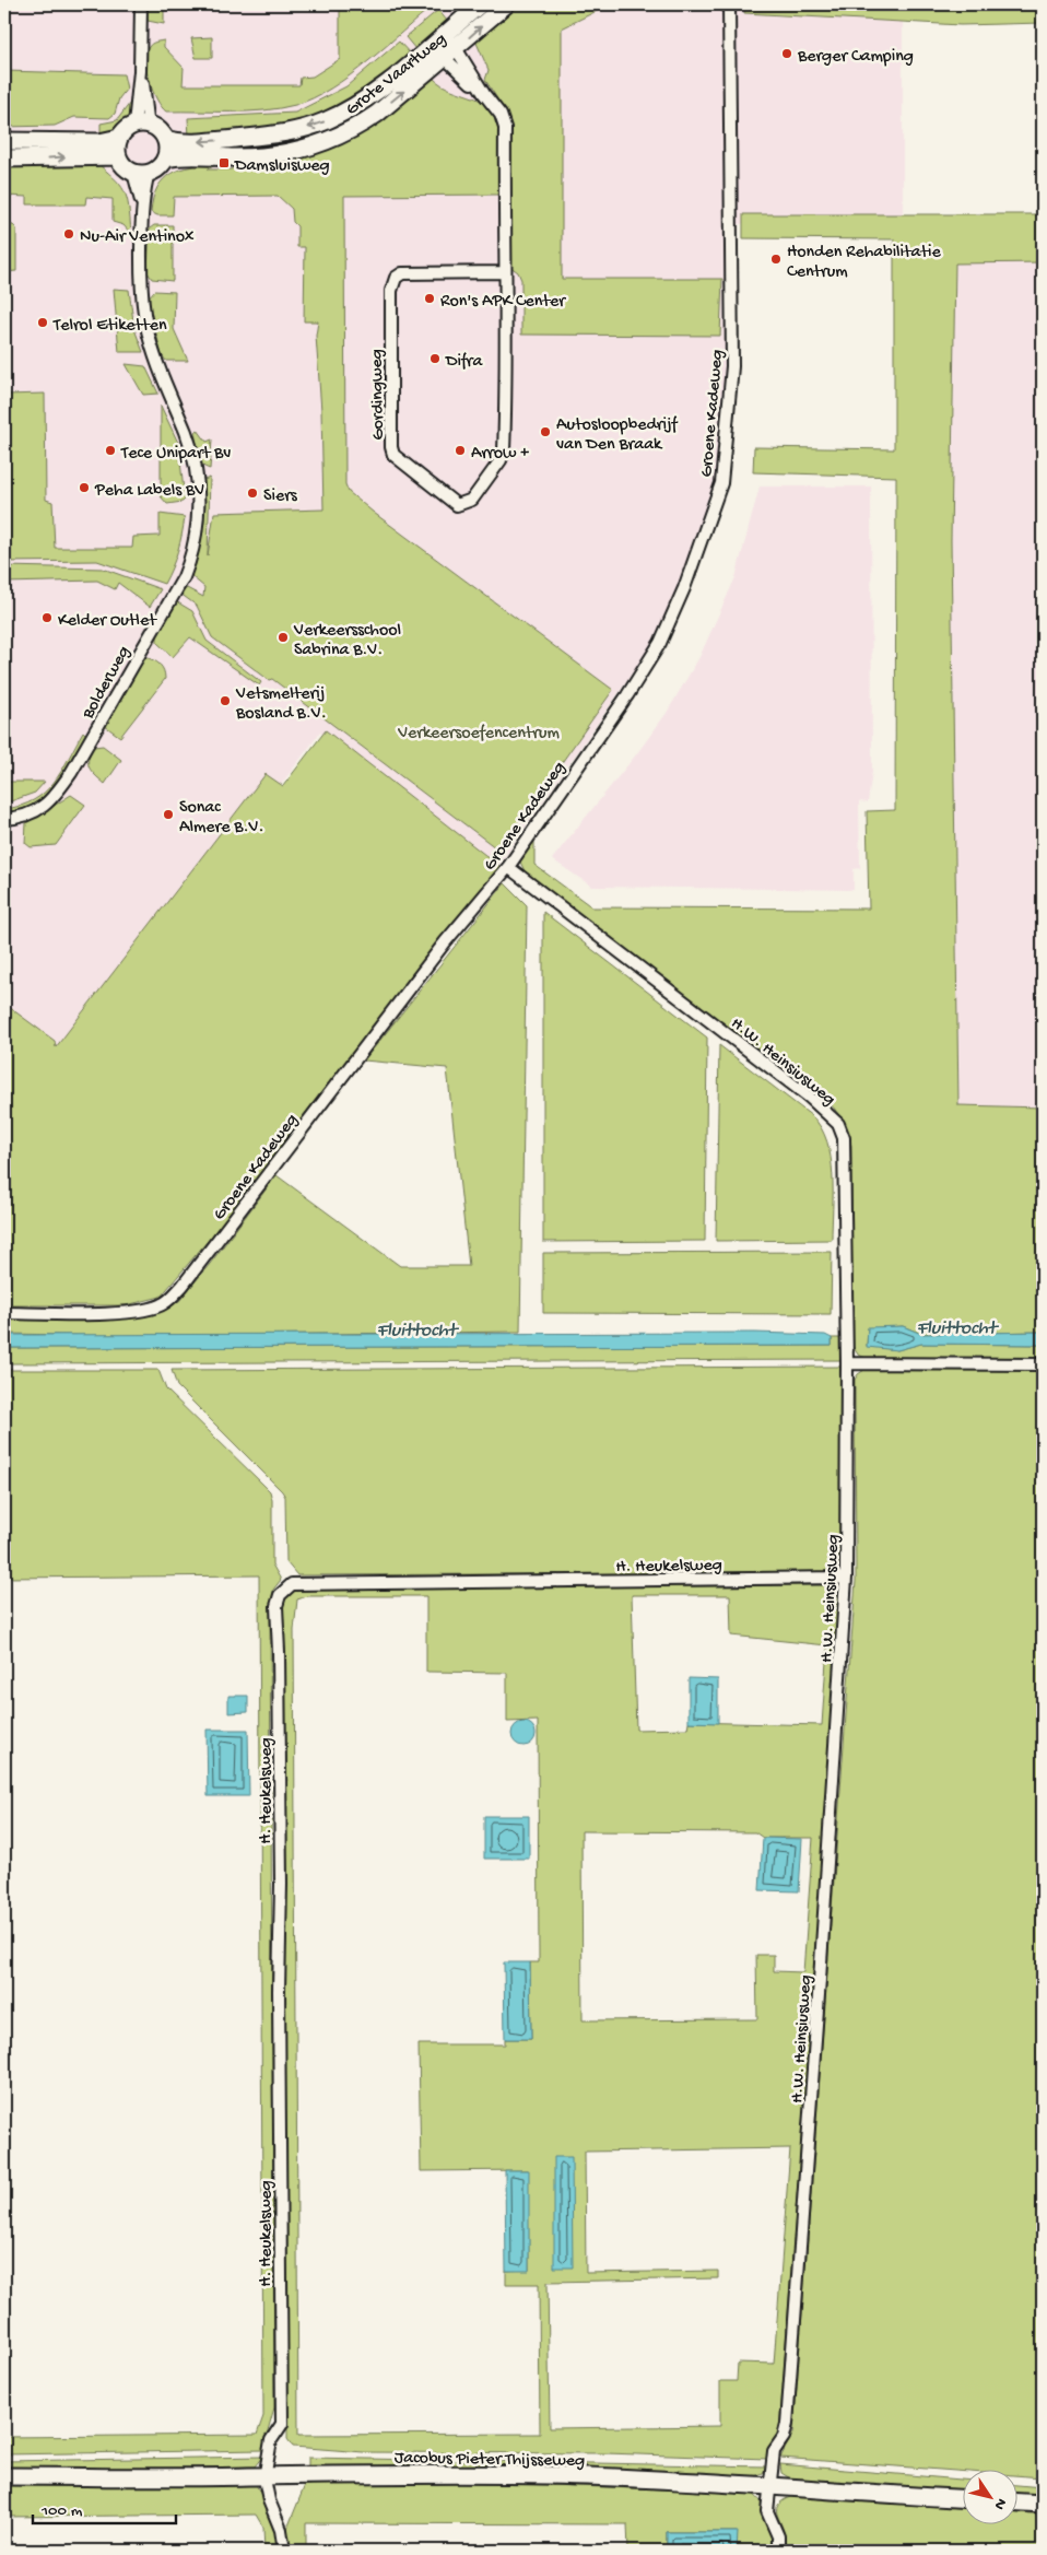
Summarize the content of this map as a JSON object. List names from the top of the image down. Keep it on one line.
{"streets":{"main road":["Grote Vaartweg","Jacobus Pieter Thijsseweg"],"street":["Gordingweg","Groene Kadeweg","Bolderweg","H.W. Heinsiusweg","H. Heukelsweg"]},"crossings":[["Grote Vaartweg","Gordingweg"],["Grote Vaartweg","Bolderweg"],["Groene Kadeweg","H.W. Heinsiusweg"],["H.W. Heinsiusweg","H. Heukelsweg"],["H.W. Heinsiusweg","Jacobus Pieter Thijsseweg"],["H. Heukelsweg","Jacobus Pieter Thijsseweg"]],"water":["Fluittocht"],"parks":["Verkeersoefencentrum"],"places":{"other":["Berger Camping","Nu-Air Ventinox","Honden Rehabilitatie Centrum","Ron's APK Center","Telrol Etiketten","Difra","Autosloopbedrijf van Den Braak","Tece Unipart Bv","Arrow +","Peha Labels BV","Siers","Kelder Outlet","Verkeersschool Sabrina B.V.","Vetsmelterij Bosland B.V.","Sonac Almere B.V."],"transit":["Damsluisweg"]},"scale_bar":"100 m","north":"bottom right"}
